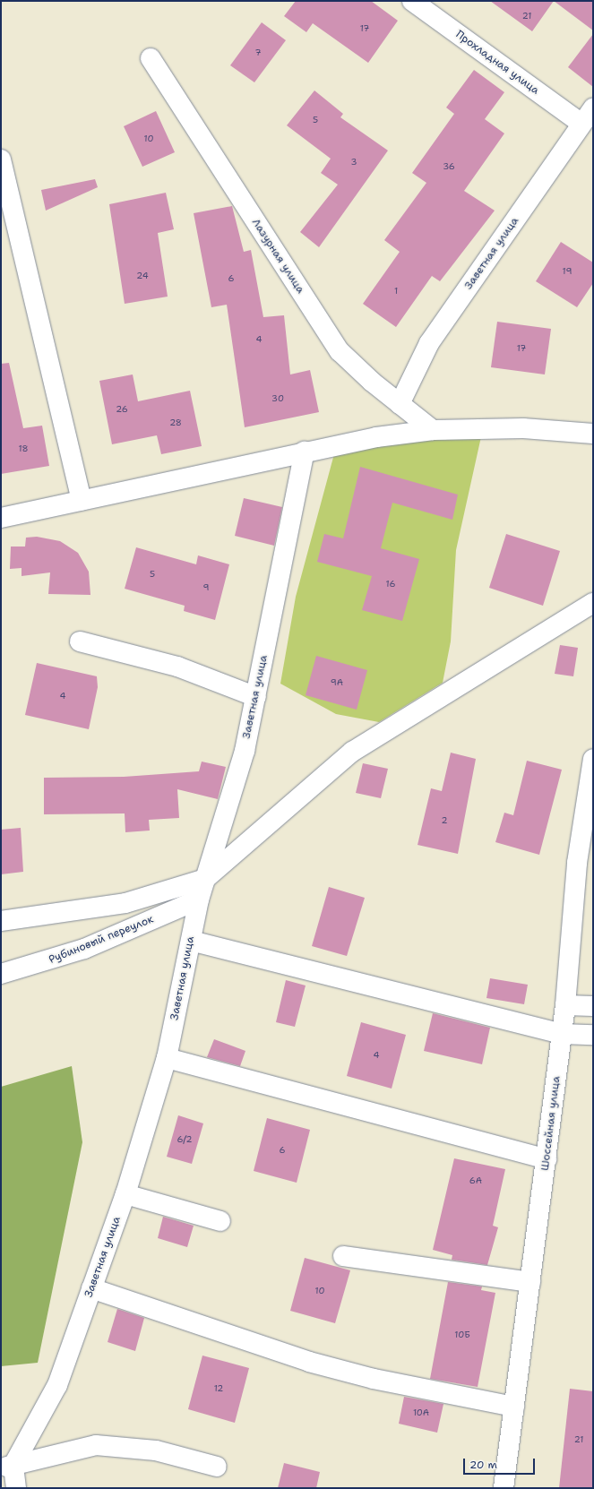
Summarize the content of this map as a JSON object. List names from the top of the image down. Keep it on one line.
{"streets":{"street":["Прохладная улица","Заветная улица","Лазурная улица","Рубиновый переулок","Шоссейная улица"]},"crossings":[["Прохладная улица","Заветная улица"],["Заветная улица","Лазурная улица"],["Заветная улица","Рубиновый переулок"]],"house_numbers":["21","17","7","5","10","3","36","19","24","6","1","4","17","30","26","28","18","5","16","9","9А","4","2","4","6/2","6","6А","10","10Б","12","10А","21"],"scale_bar":"20 m"}
